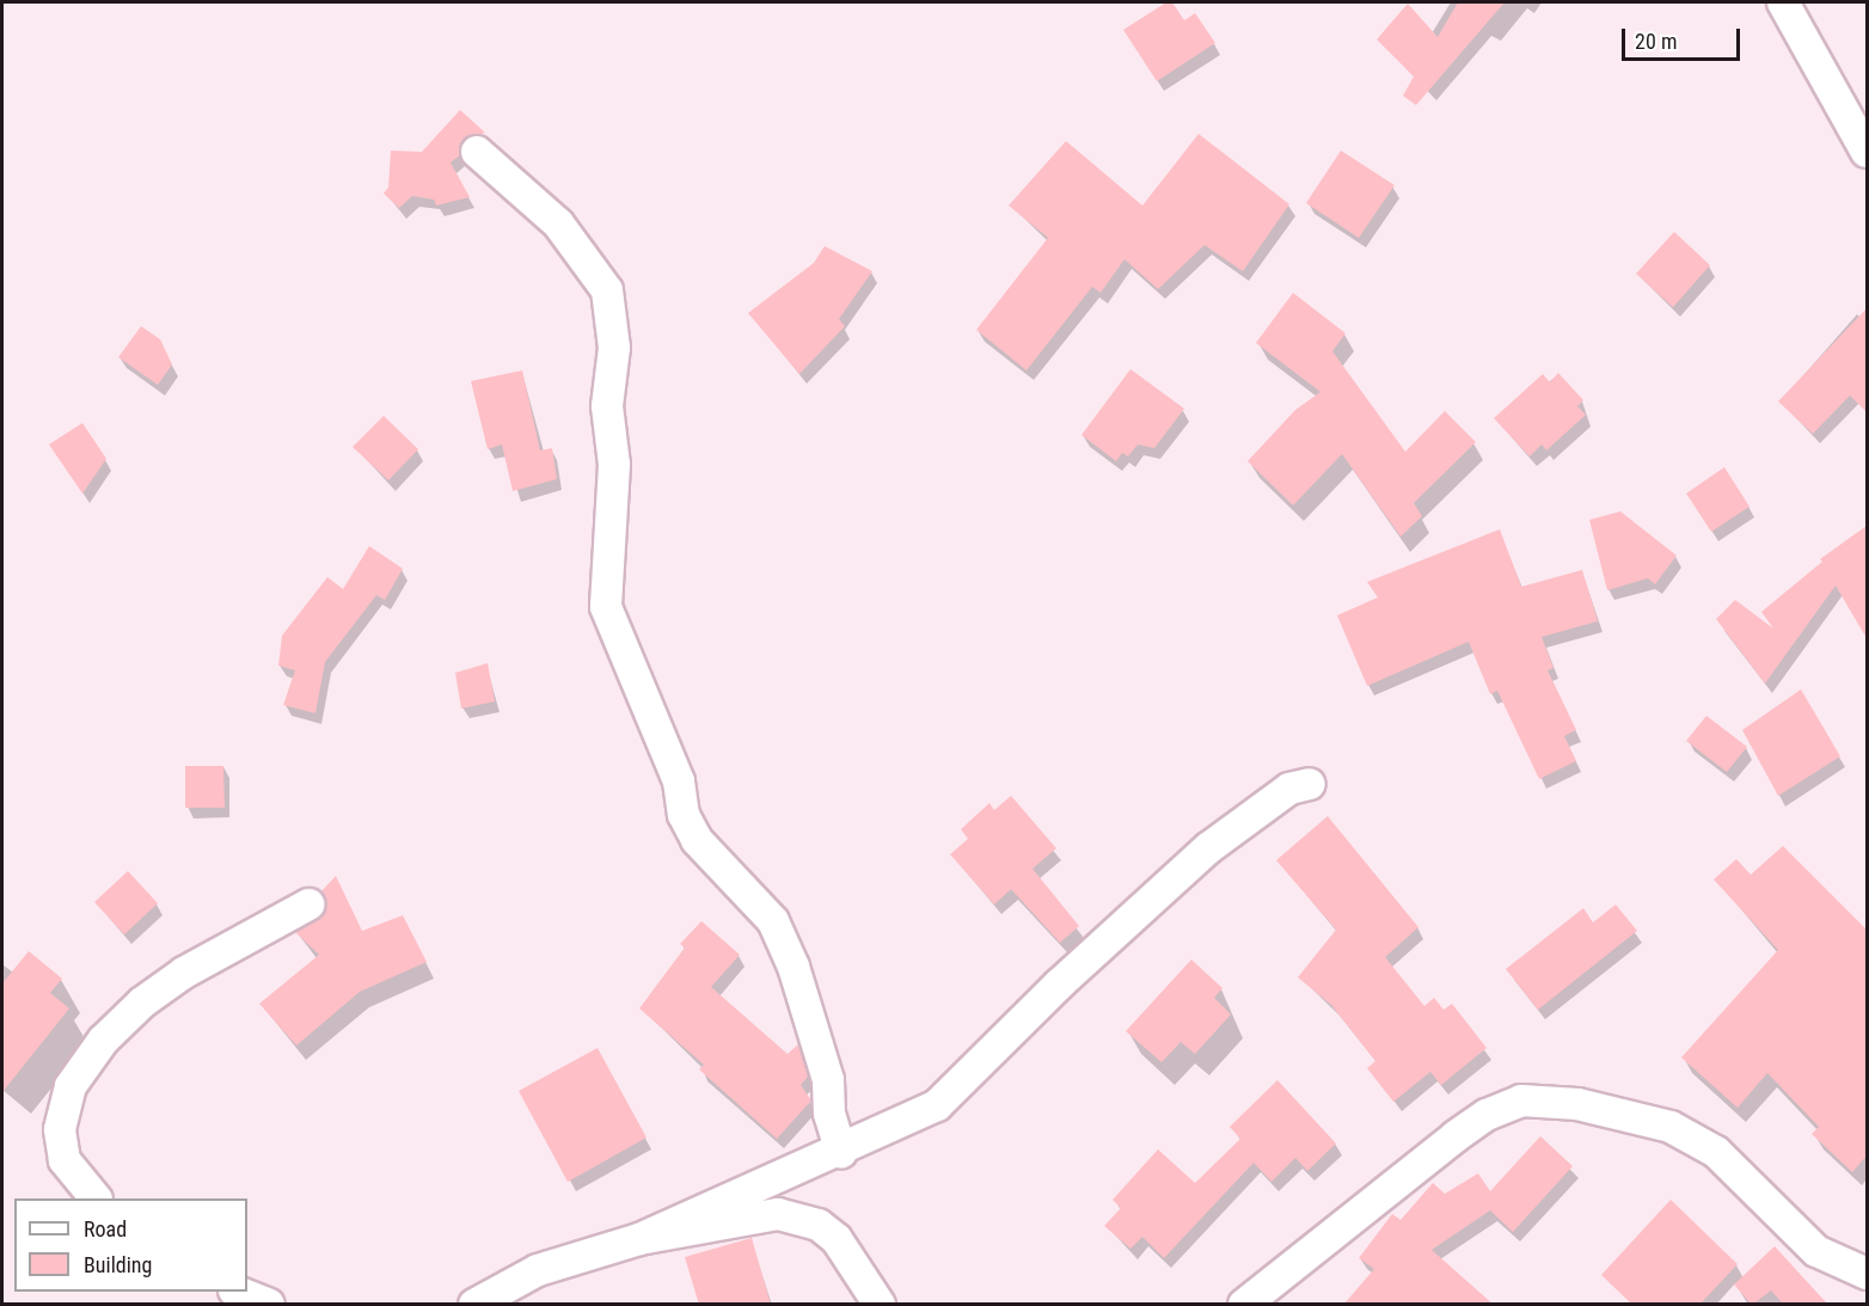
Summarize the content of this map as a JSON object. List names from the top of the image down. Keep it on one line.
{"legend":["Road","Building"],"scale_bar":"20 m"}
